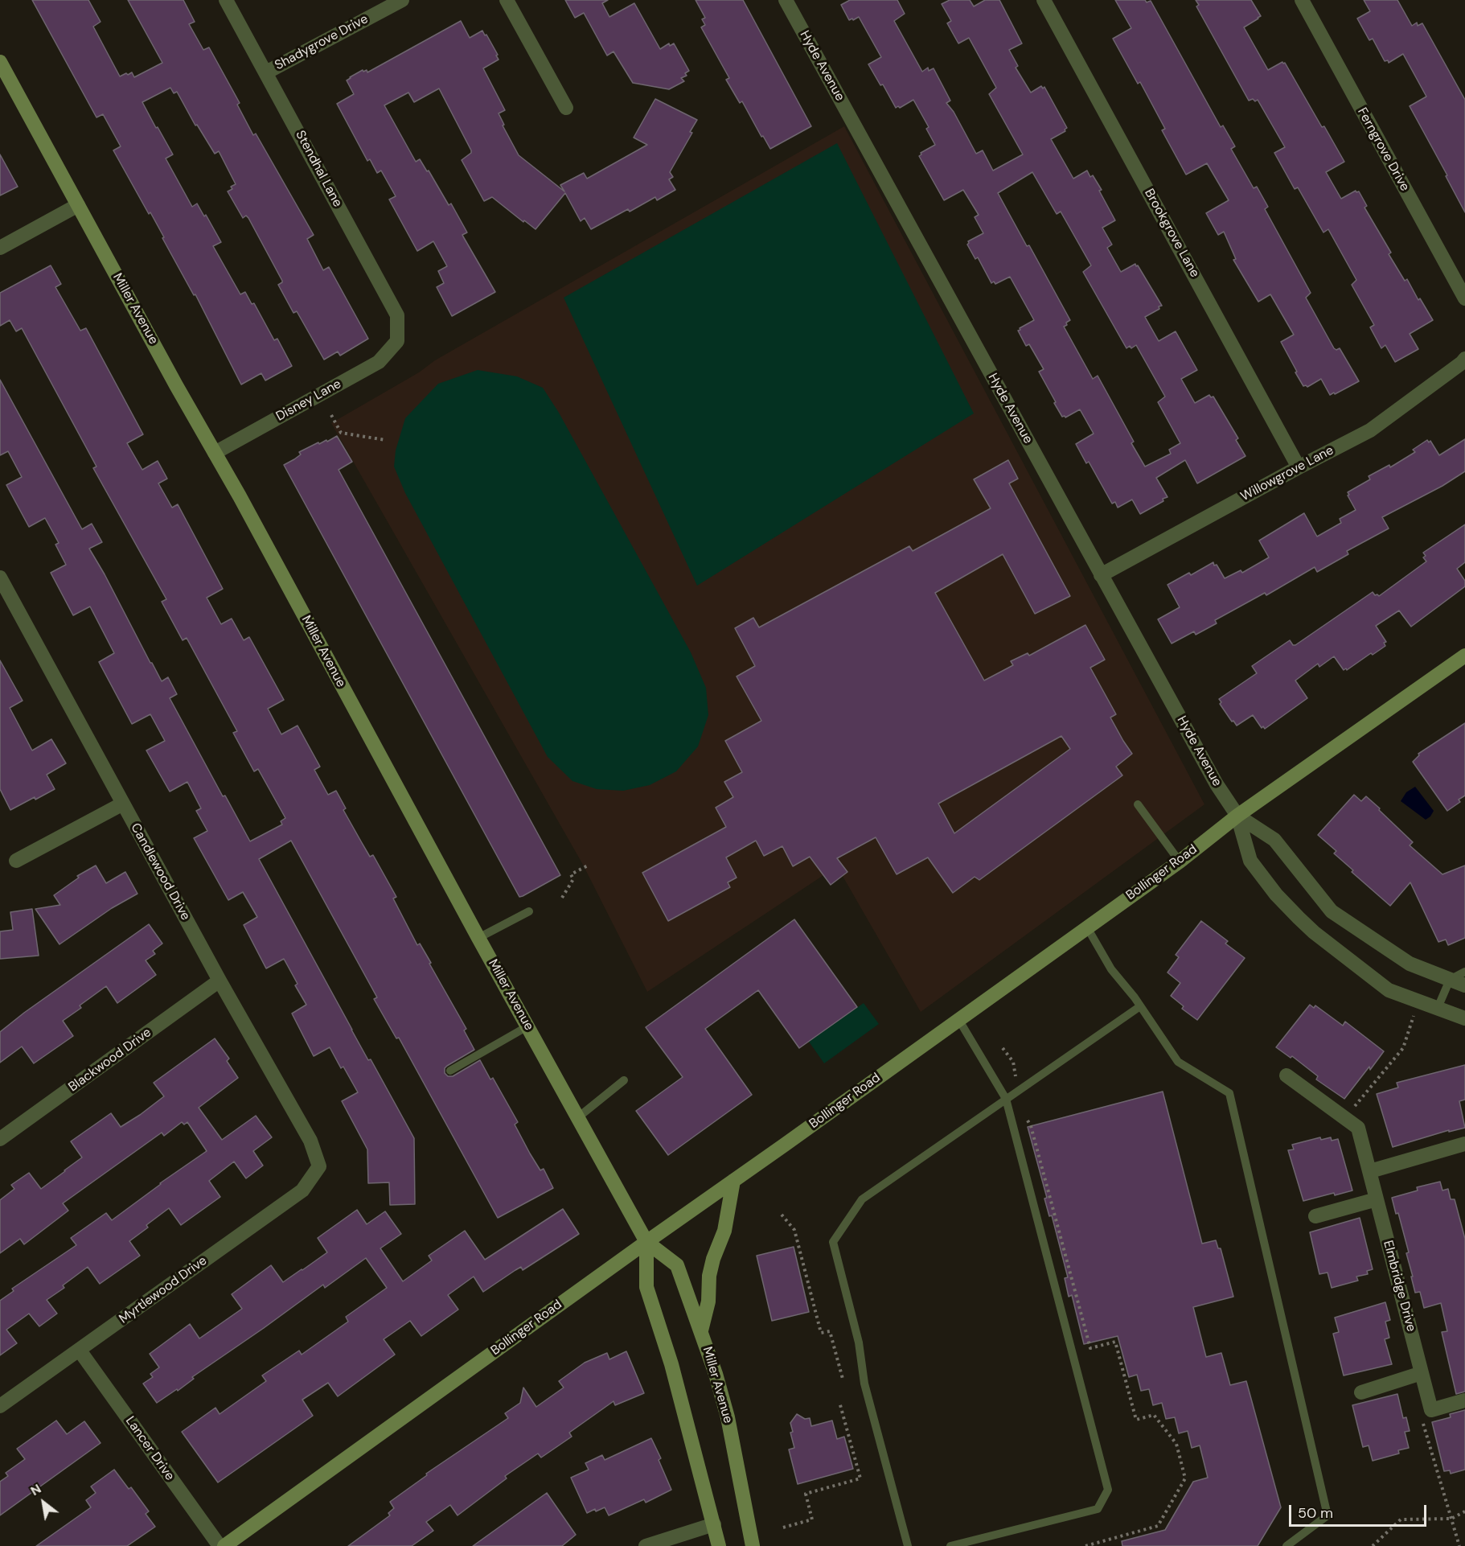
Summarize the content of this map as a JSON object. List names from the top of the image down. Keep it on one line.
{"streets":{"main road":["Miller Avenue","Bollinger Road"],"street":["Shadygrove Drive","Hyde Avenue","Ferngrove Drive","Stendhal Lane","Brookgrove Lane","Disney Lane","Willowgrove Lane","Candlewood Drive","Blackwood Drive","Elmbridge Drive","Myrtlewood Drive","Lancer Drive"]},"crossings":[["Shadygrove Drive","Stendhal Lane"],["Hyde Avenue","Willowgrove Lane"],["Hyde Avenue","Bollinger Road"],["Stendhal Lane","Disney Lane"],["Brookgrove Lane","Willowgrove Lane"],["Miller Avenue","Disney Lane"],["Miller Avenue","Bollinger Road"],["Candlewood Drive","Blackwood Drive"],["Candlewood Drive","Myrtlewood Drive"],["Myrtlewood Drive","Lancer Drive"]],"scale_bar":"50 m","north":"top left"}
